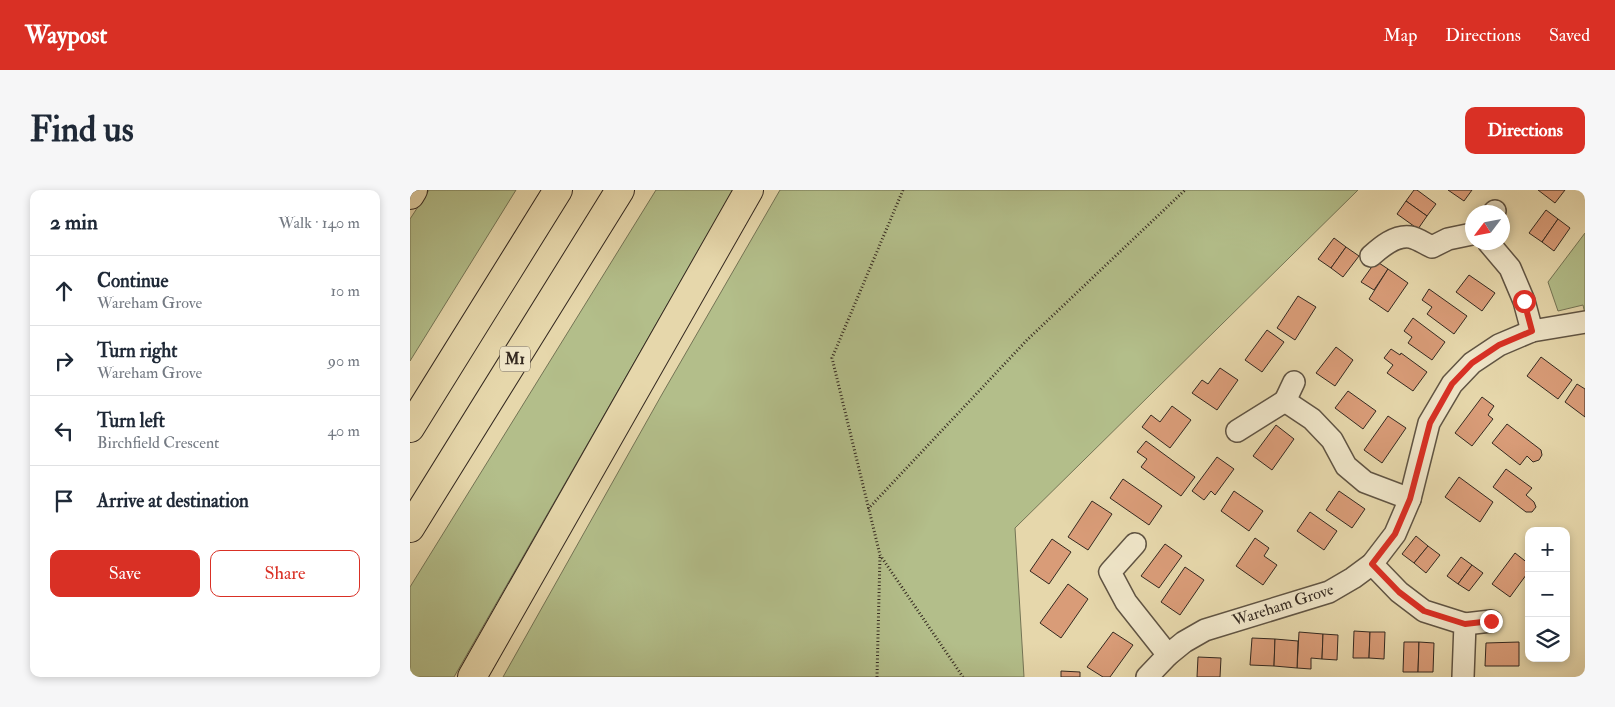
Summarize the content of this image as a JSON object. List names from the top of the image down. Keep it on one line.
{"streets":{"highway":["M1"],"street":["Wareham Grove"]},"north":"bottom left","page":{"header":"Waypost","nav":["Map","Directions","Saved"],"buttons":["Directions",["Save","Share"]],"title":"Find us","heading":["2 min","Walk · 140 m"],"list":[["Continue","Wareham Grove","10 m"],["Turn right","Wareham Grove","90 m"],["Turn left","Birchfield Crescent","40 m"],"Arrive at destination"],"map_buttons":["+","−"]}}
